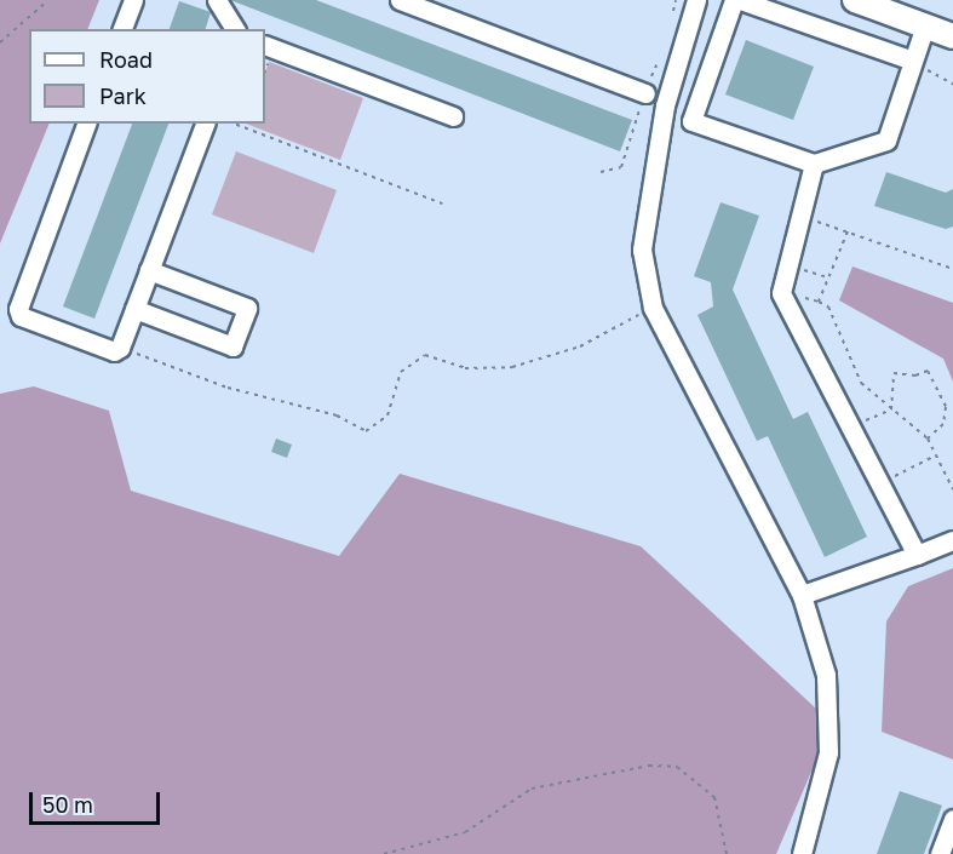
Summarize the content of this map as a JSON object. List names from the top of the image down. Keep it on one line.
{"legend":["Road","Park"],"scale_bar":"50 m"}
